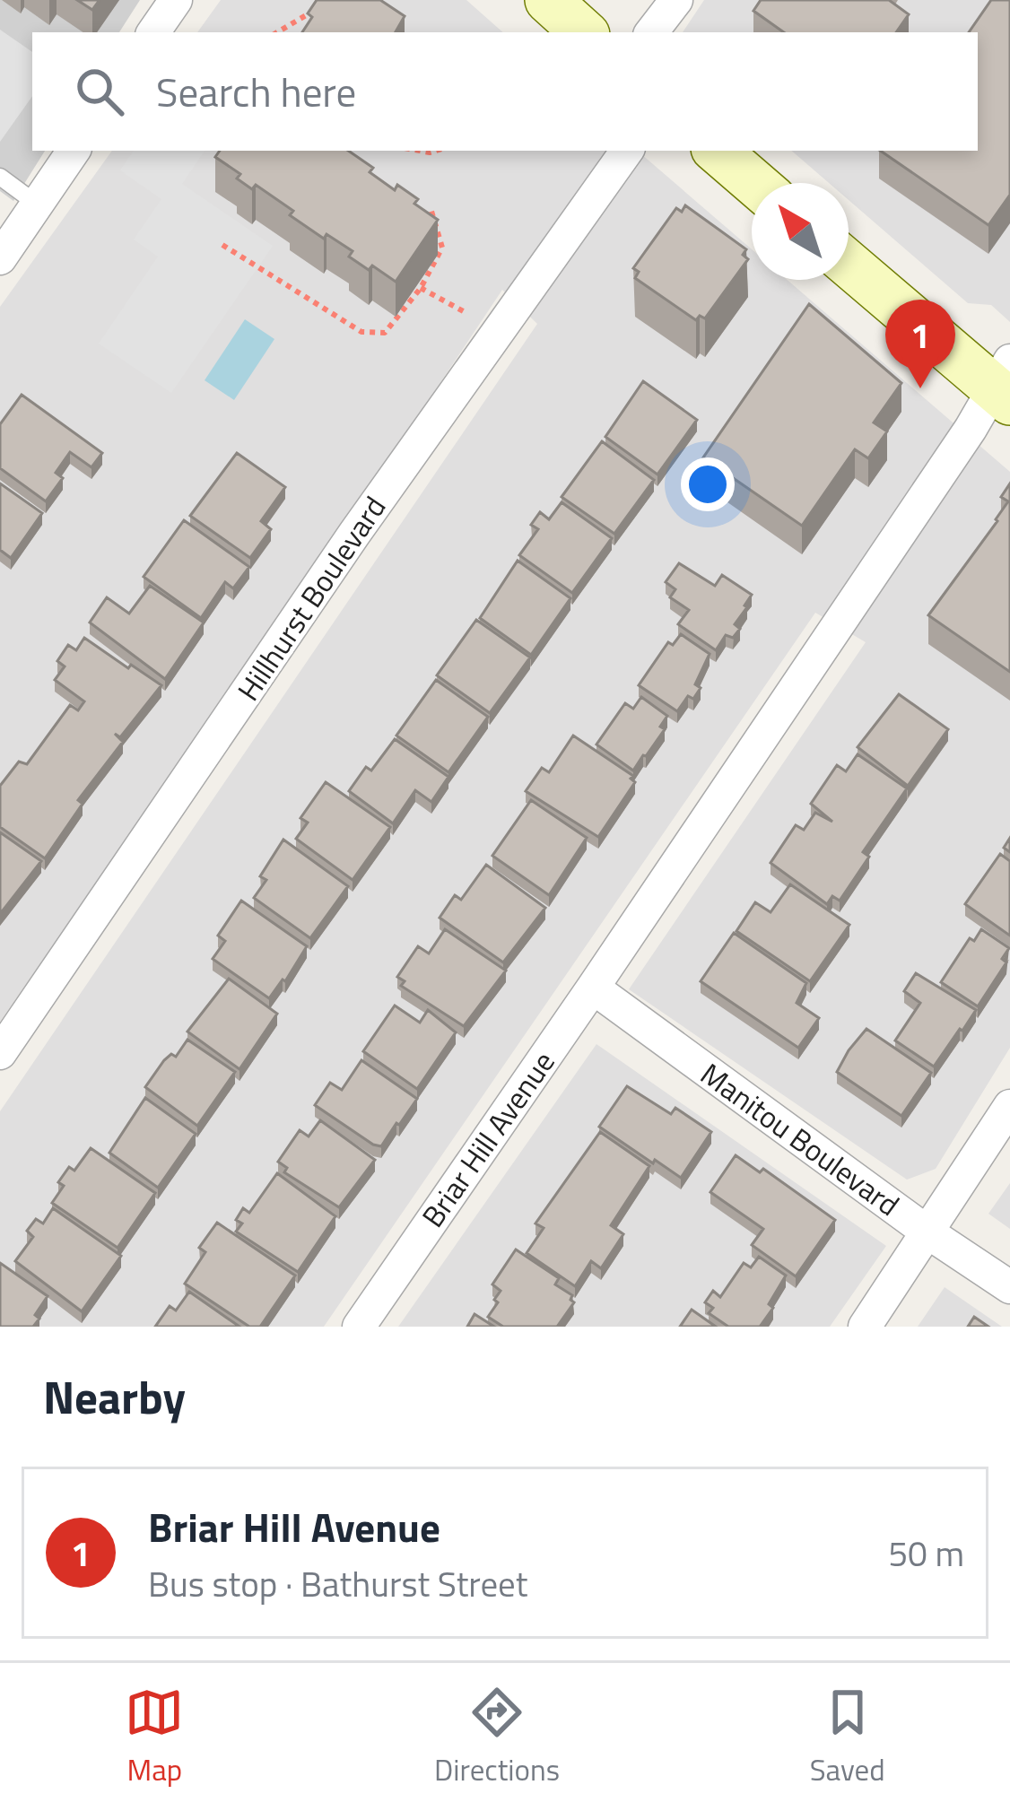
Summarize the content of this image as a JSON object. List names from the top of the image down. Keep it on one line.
{"streets":{"street":["Hillhurst Boulevard","Briar Hill Avenue","Manitou Boulevard"]},"crossings":[["Briar Hill Avenue","Manitou Boulevard"]],"north":"top left","page":{"search":"Search here","pins":"1","heading":"Nearby","list":[{"mark":"1","name":"Briar Hill Avenue","note":"Bus stop · Bathurst Street","value":"50 m"}],"nav":["Map","Directions","Saved"]}}
